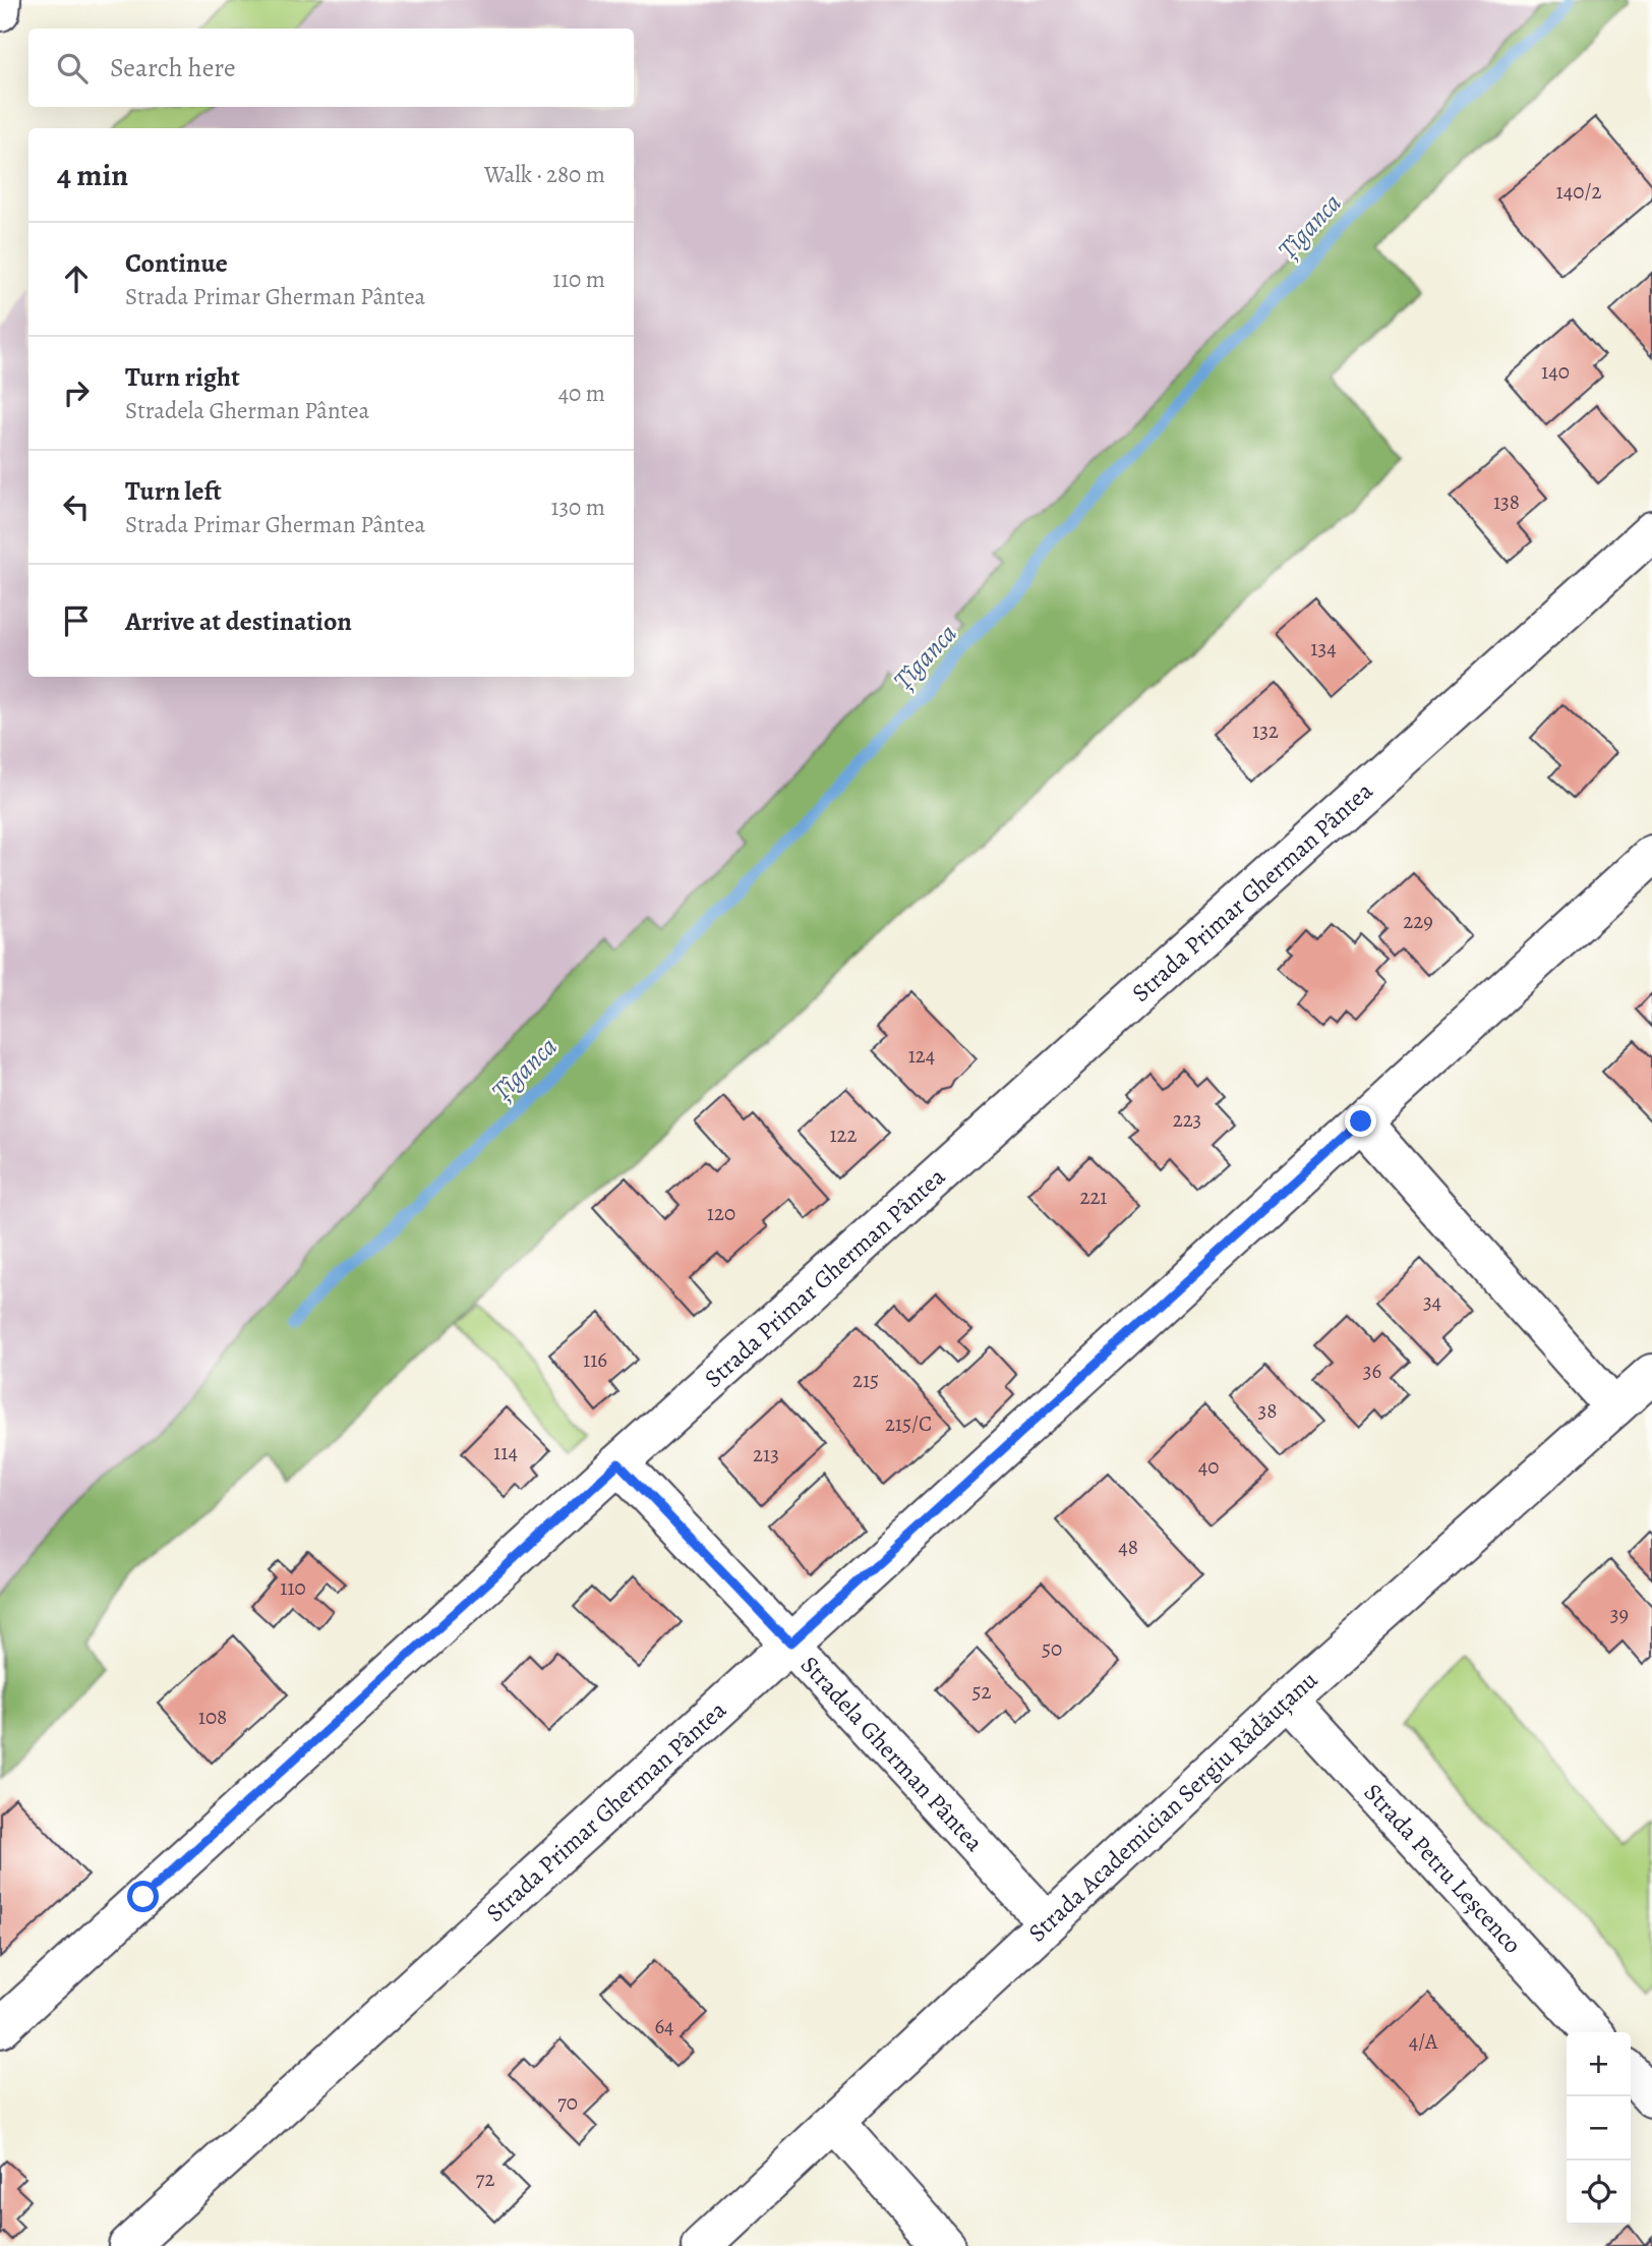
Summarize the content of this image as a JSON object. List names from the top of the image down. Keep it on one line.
{"streets":{"street":["Strada Primar Gherman Pântea","Stradela Gherman Pântea","Strada Academician Sergiu Rădăuțanu","Strada Petru Leșcenco"]},"crossings":[["Strada Primar Gherman Pântea","Stradela Gherman Pântea"],["Stradela Gherman Pântea","Strada Academician Sergiu Rădăuțanu"],["Strada Academician Sergiu Rădăuțanu","Strada Petru Leșcenco"]],"water":["Țîganca"],"house_numbers":["140/2","140","138","134","132","229","124","223","122","221","120","34","116","36","215","38","215/C","114","213","40","48","110","39","50","52","108","64","4/A","70","72"],"page":{"search":"Search here","heading":["4 min","Walk · 280 m"],"list":[["Continue","Strada Primar Gherman Pântea","110 m"],["Turn right","Stradela Gherman Pântea","40 m"],["Turn left","Strada Primar Gherman Pântea","130 m"],"Arrive at destination"],"map_buttons":["+","−"]}}
